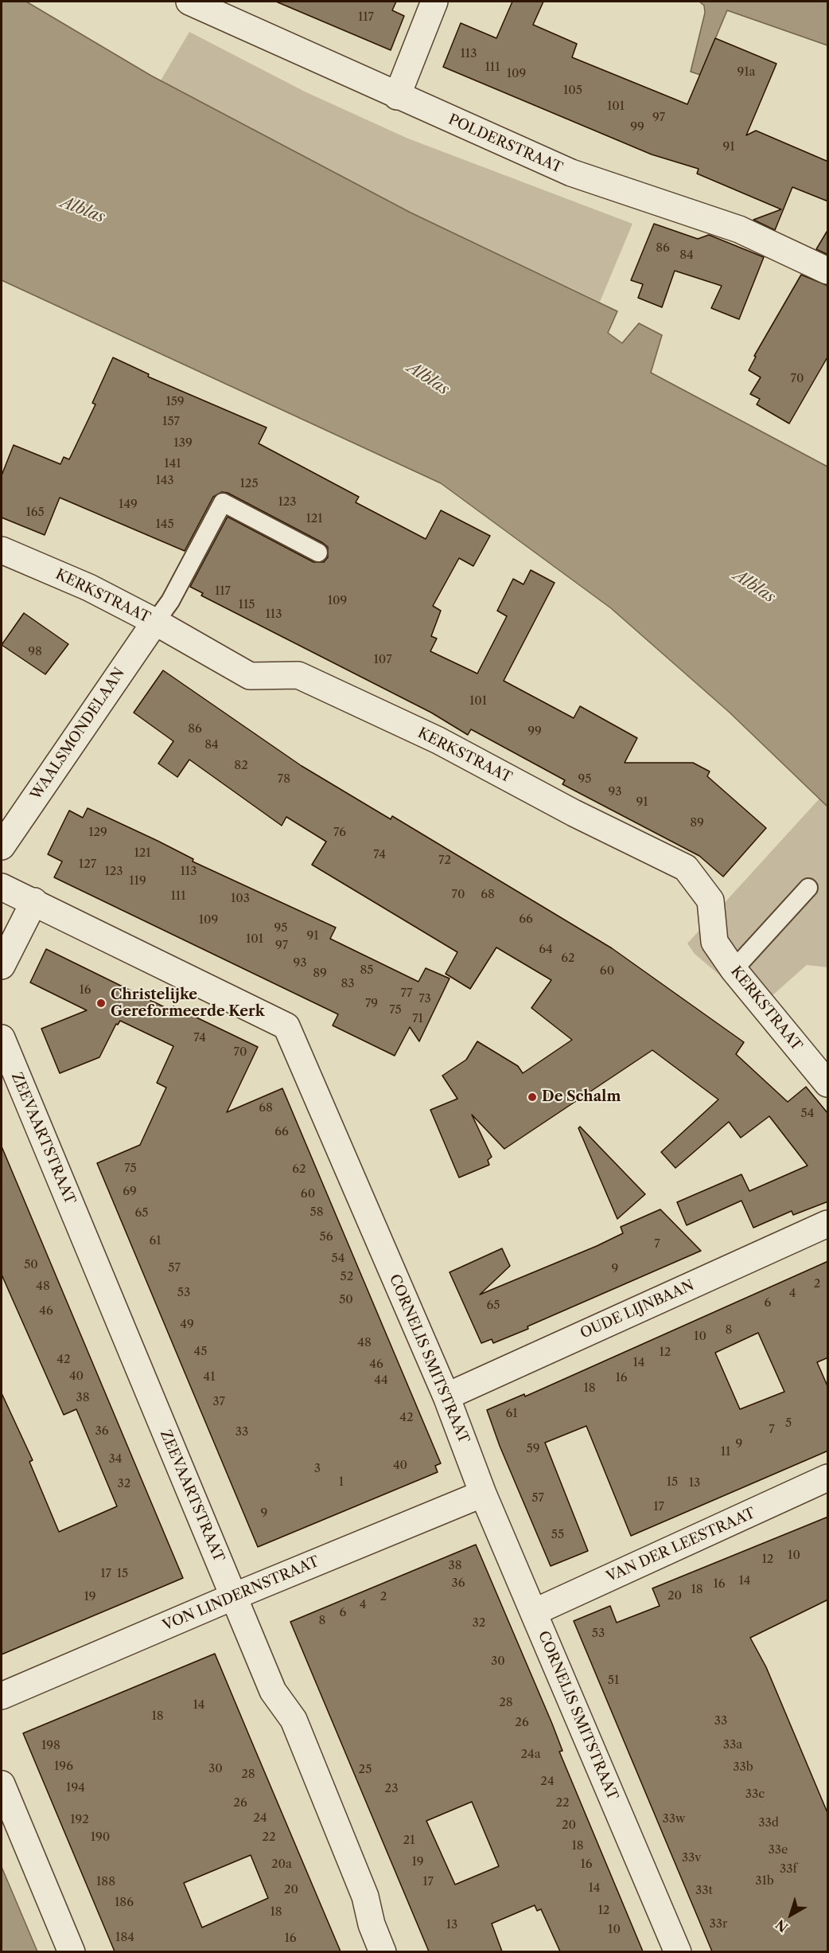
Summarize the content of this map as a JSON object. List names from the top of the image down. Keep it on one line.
{"streets":{"street":["POLDERSTRAAT","KERKSTRAAT","WAALSMONDELAAN","ZEEVAARTSTRAAT","OUDE LIJNBAAN","CORNELIS SMITSTRAAT","VAN DER LEESTRAAT","VON LINDERNSTRAAT"]},"crossings":[["KERKSTRAAT","WAALSMONDELAAN"],["ZEEVAARTSTRAAT","VON LINDERNSTRAAT"],["OUDE LIJNBAAN","CORNELIS SMITSTRAAT"],["CORNELIS SMITSTRAAT","VAN DER LEESTRAAT"],["CORNELIS SMITSTRAAT","VON LINDERNSTRAAT"]],"water":["Alblas"],"places":["Christelijke Gereformeerde Kerk","De Schalm"],"house_numbers":["117","113","111","91a","109","105","101","97","99","91","86","84","70","159","157","139","141","143","125","123","149","165","121","145","117","109","115","113","98","107","101","86","99","84","82","78","95","93","91","89","129","76","121","74","72","127","123","113","119","70","68","111","103","66","109","95","91","101","97","64","62","93","85","60","89","83","16","77","73","79","75","71","74","70","68","54","66","75","62","69","60","58","65","56","61","7","54","50","57","9","52","2","48","53","4","50","6","65","46","49","8","10","48","45","12","42","14","46","40","41","16","44","18","38","37","61","42","5","7","36","33","9","59","11","34","40","3","1","15","13","32","57","17","9","55","10","12","38","17","15","14","36","16","18","20","19","2","4","6","8","32","53","30","51","28","14","18","33","26","33a","198","24a","196","33b","30","25","28","24","194","23","33c","26","22","24","33w","192","33d","20","190","22","21","18","33e","33v","19","20a","16","33f","31b","188","17","14","20","33t","186","12","18","33r","13","10","184","16"],"north":"bottom left"}
